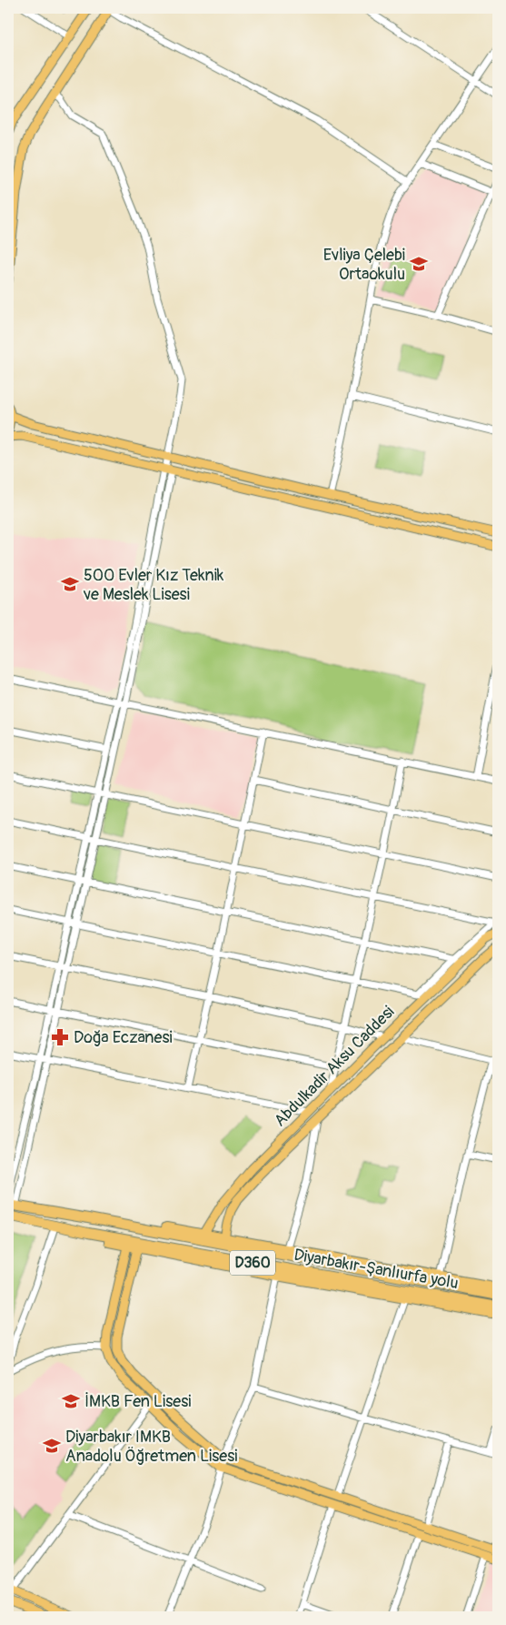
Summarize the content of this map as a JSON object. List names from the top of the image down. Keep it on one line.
{"streets":{"highway":["D360","Diyarbakır-Şanlıurfa yolu"],"main road":["Abdulkadir Aksu Caddesi"]},"places":{"school or university":["Evliya Çelebi Ortaokulu","500 Evler Kız Teknik ve Meslek Lisesi","İMKB Fen Lisesi","Diyarbakır IMKB Anadolu Öğretmen Lisesi"],"pharmacy":["Doğa Eczanesi"]}}
